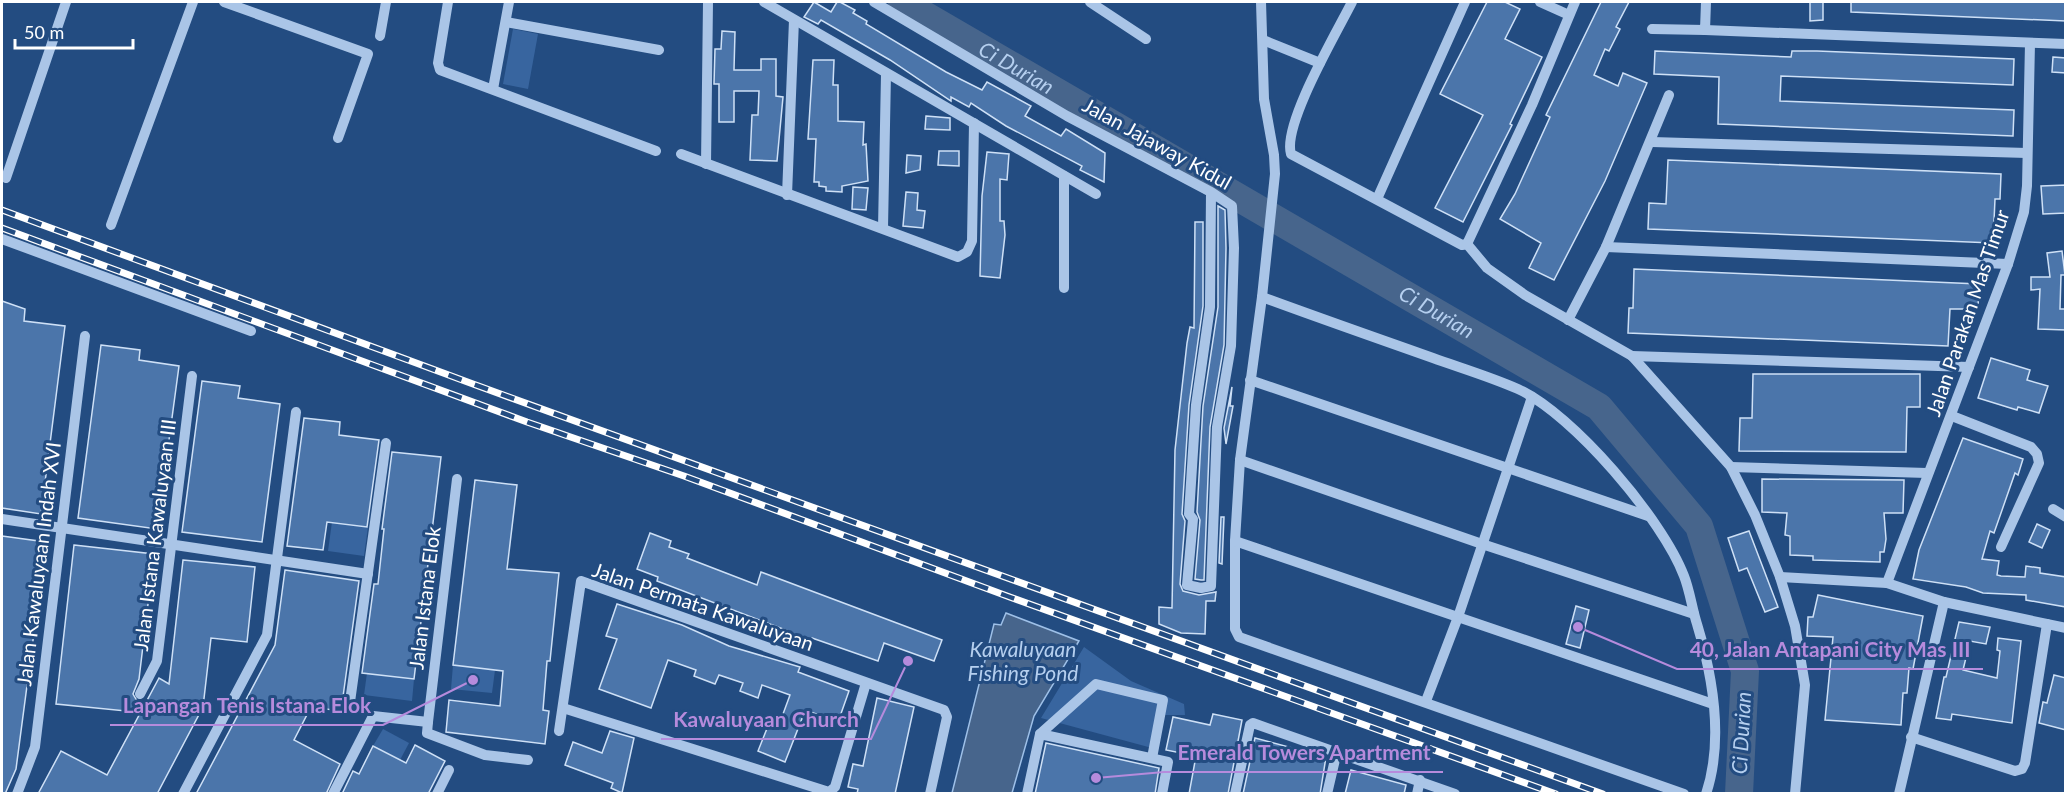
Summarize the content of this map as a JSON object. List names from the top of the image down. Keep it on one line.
{"streets":{"street":["Jalan Jajaway Kidul","Jalan Parakan Mas Timur","Jalan Istana Kawaluyaan III","Jalan Kawaluyaan Indah XVI","Jalan Istana Elok","Jalan Permata Kawaluyaan"]},"water":["Ci Durian","Kawaluyaan Fishing Pond"],"places":["40, Jalan Antapani City Mas III","Kawaluyaan Church","Lapangan Tenis Istana Elok","Emerald Towers Apartment"],"scale_bar":"50 m"}
